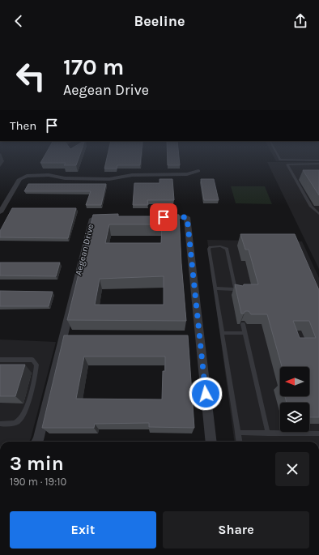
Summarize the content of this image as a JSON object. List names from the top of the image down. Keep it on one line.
{"streets":{"street":["Aegean Drive"]},"north":"left","page":{"header":"Beeline","turn":["170 m","Aegean Drive"],"then":"Then","heading":["3 min","190 m · 19:10"],"buttons":["Exit","Share"]}}
